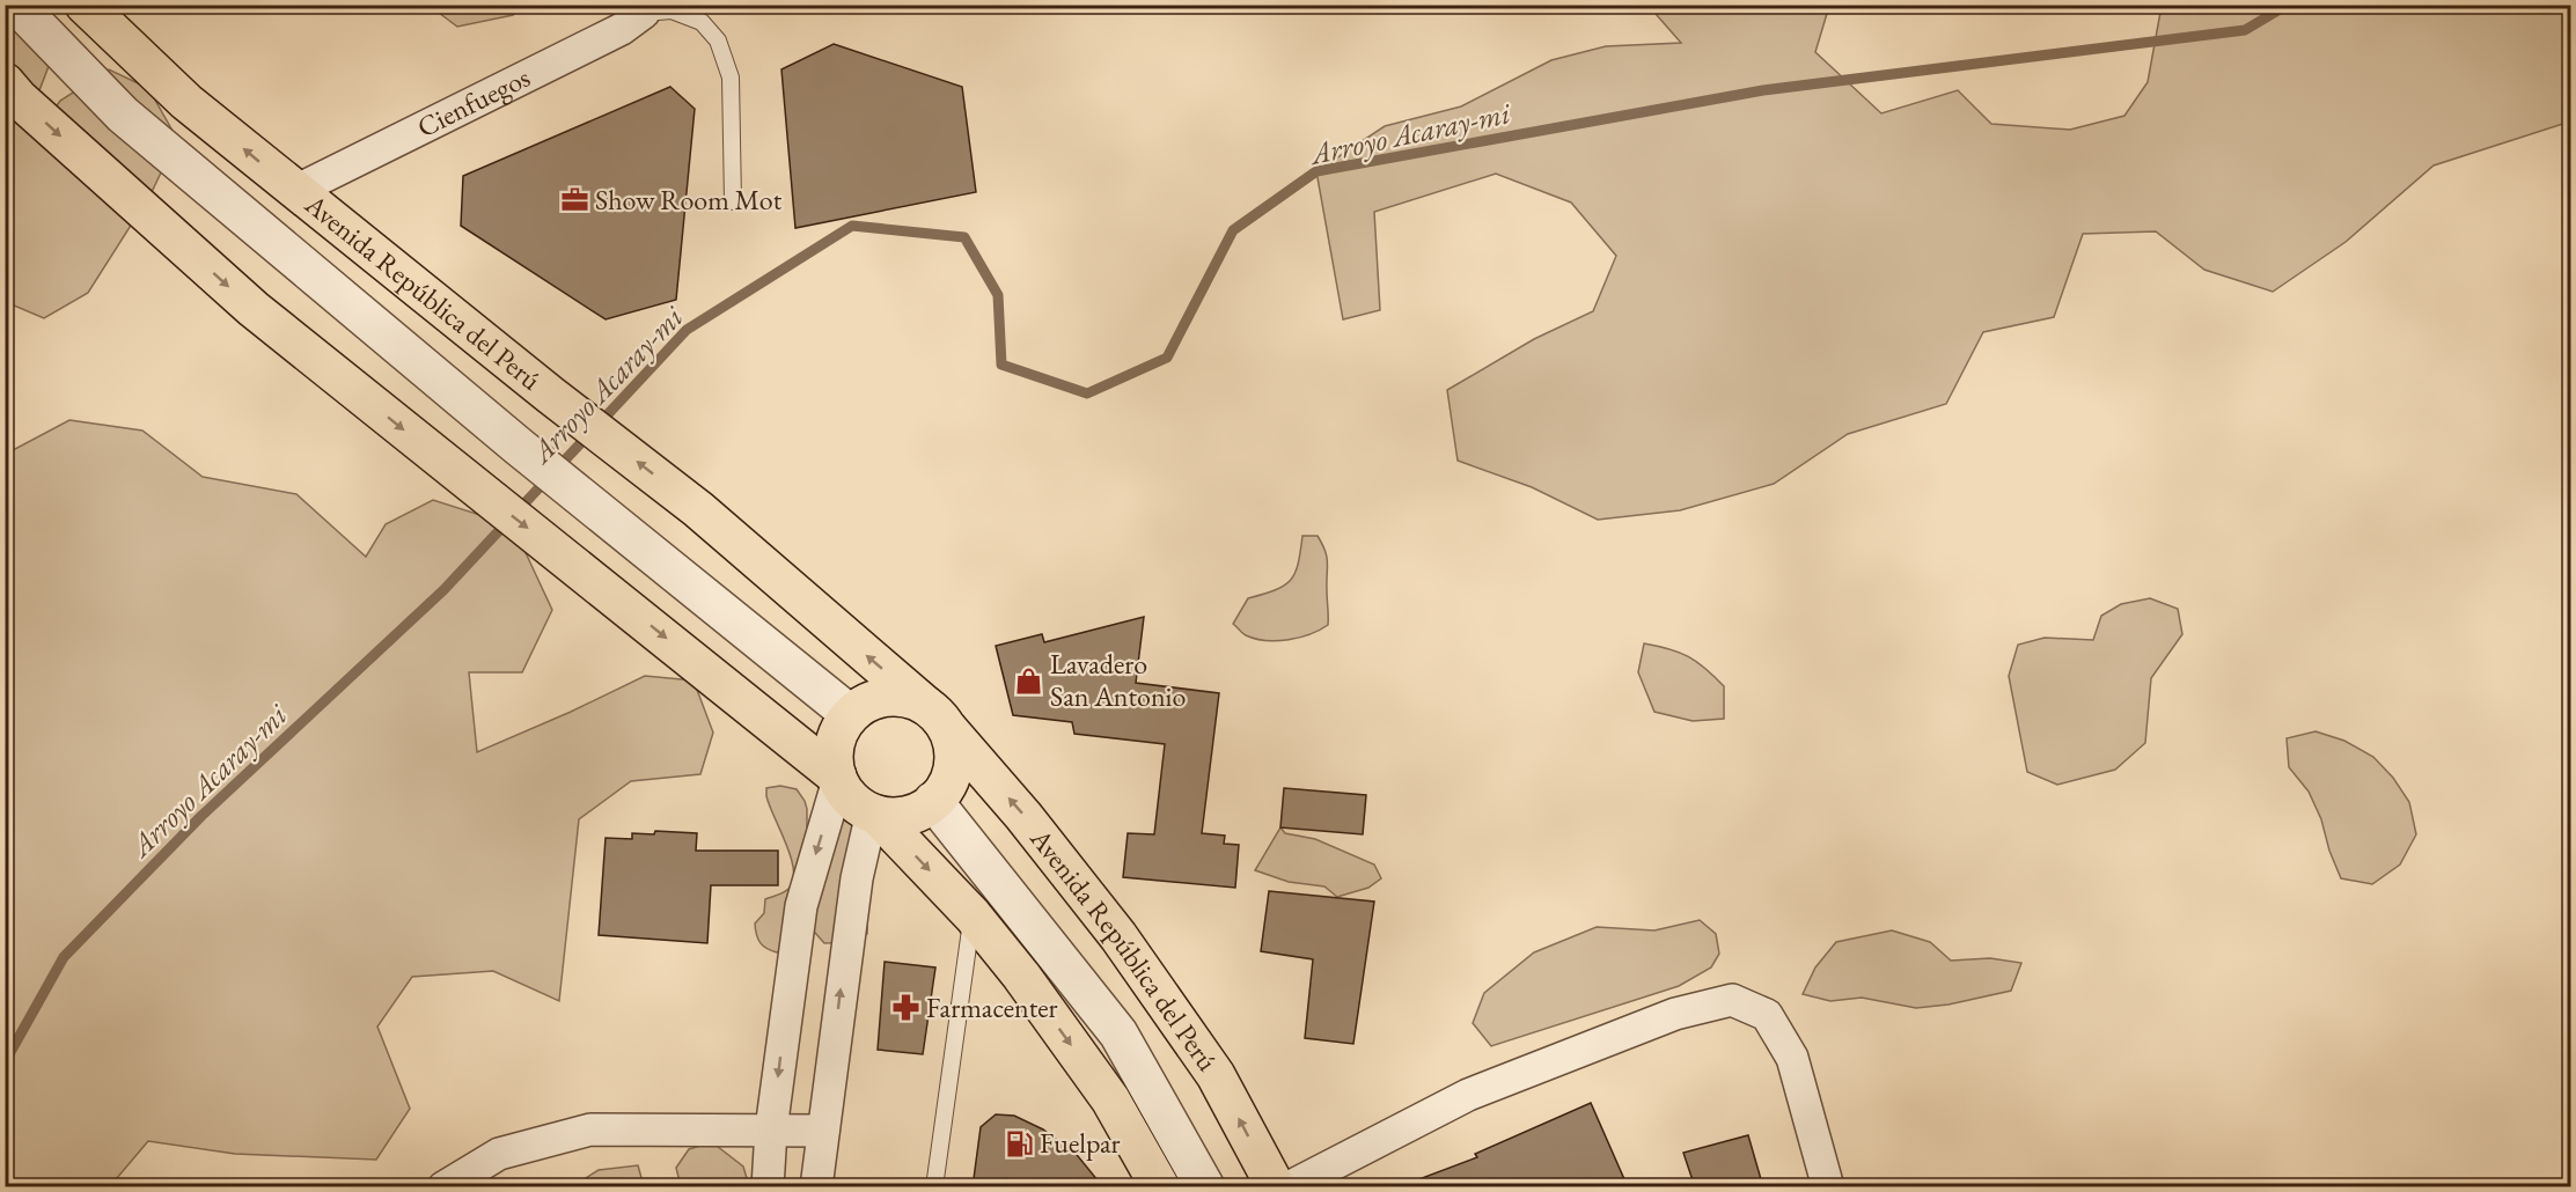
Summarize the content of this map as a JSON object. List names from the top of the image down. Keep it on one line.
{"streets":{"highway":["Avenida República del Perú"],"street":["Cienfuegos"]},"crossings":[["Cienfuegos","Avenida República del Perú"]],"water":["Arroyo Acaray-mi"],"places":{"office":["Show Room Mot"],"shop":["Lavadero San Antonio"],"pharmacy":["Farmacenter"],"fuel station":["Fuelpar"]}}
